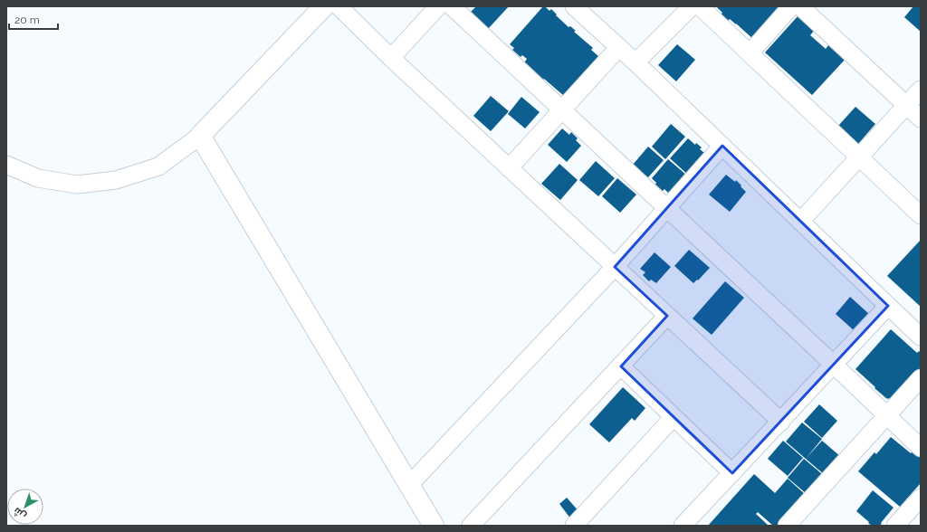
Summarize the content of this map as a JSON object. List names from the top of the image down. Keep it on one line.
{"scale_bar":"20 m","north":"bottom left"}
